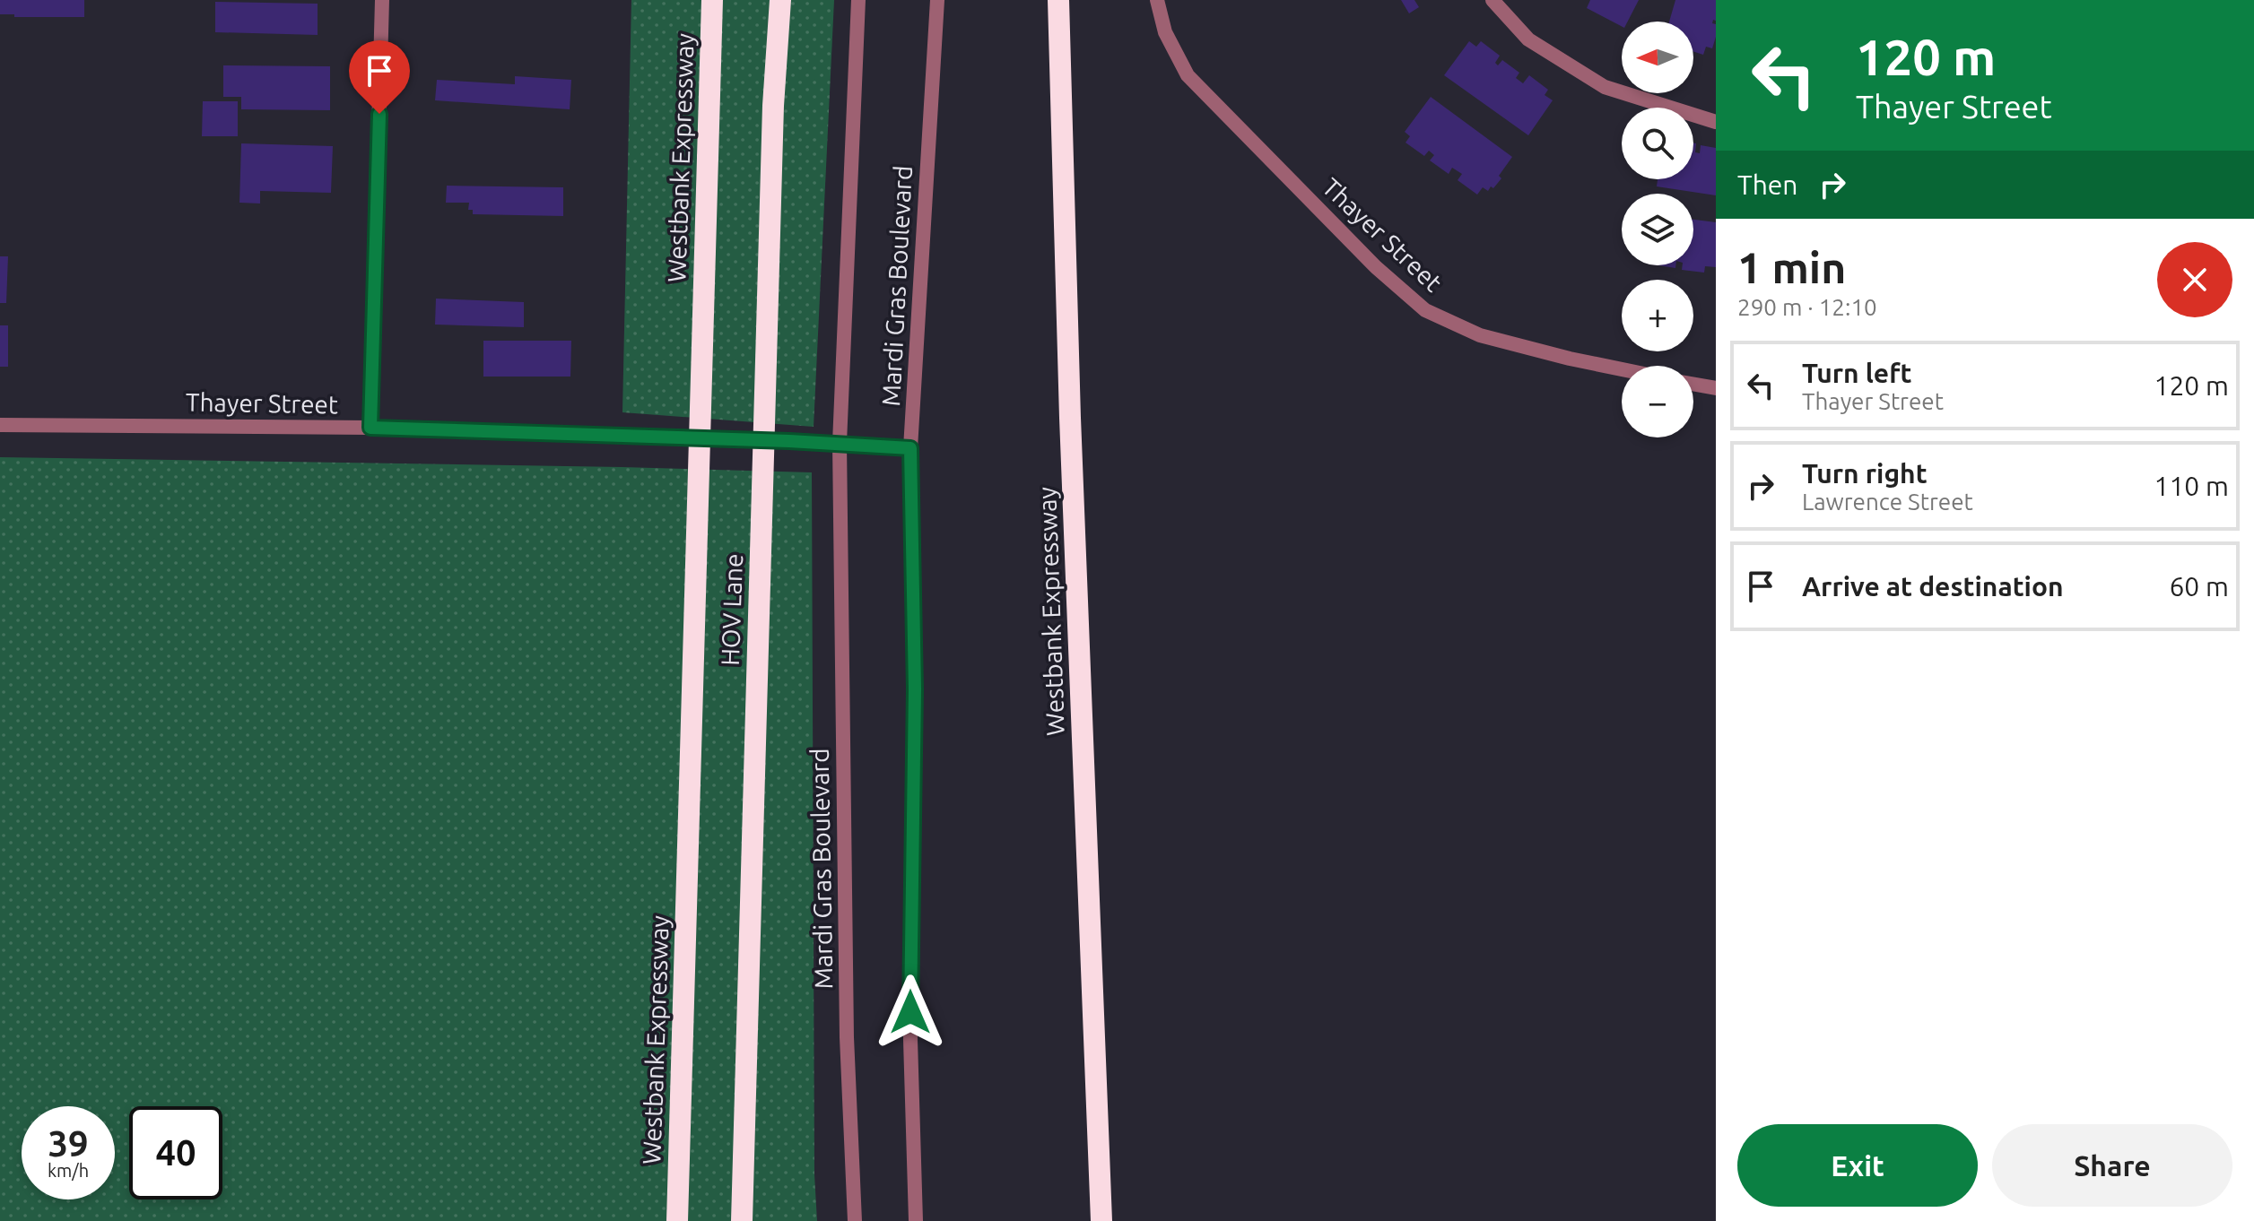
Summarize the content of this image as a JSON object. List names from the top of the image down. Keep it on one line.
{"streets":{"highway":["Westbank Expressway","HOV Lane"],"street":["Thayer Street","Mardi Gras Boulevard"]},"crossings":[["Thayer Street","Mardi Gras Boulevard"]],"north":"left","page":{"turn":["120 m","Thayer Street"],"map_buttons":["+","−"],"then":"Then","heading":["1 min","290 m · 12:10"],"list":[{"name":"Turn left","note":"Thayer Street","value":"120 m"},{"name":"Turn right","note":"Lawrence Street","value":"110 m"},{"name":"Arrive at destination","value":"60 m"}],"speed":"39 km/h","limit":"40","buttons":["Exit","Share"]}}
